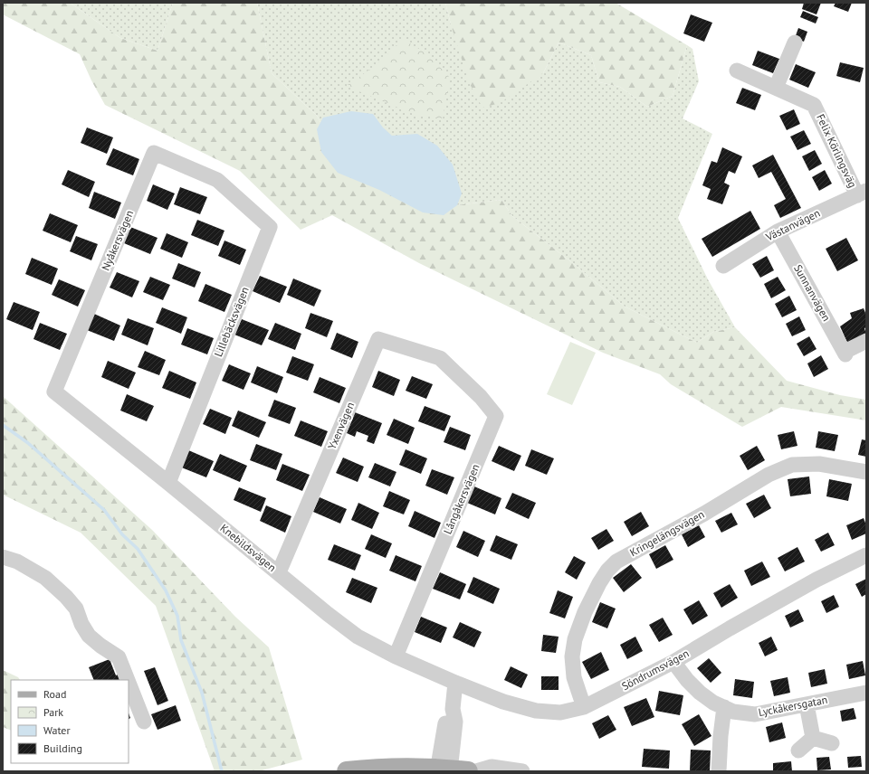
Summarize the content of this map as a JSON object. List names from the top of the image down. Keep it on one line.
{"streets":{"street":["Felix Körlingsväg","Västanvägen","Nyåkersvägen","Sunnanvägen","Lillebäcksvägen","Yxenvägen","Långåkersvägen","Kringelängsvägen","Knebildsvägen","Söndrumsvägen","Lyckåkersgatan"]},"crossings":[["Felix Körlingsväg","Västanvägen"],["Västanvägen","Sunnanvägen"],["Nyåkersvägen","Lillebäcksvägen"],["Nyåkersvägen","Knebildsvägen"],["Lillebäcksvägen","Knebildsvägen"],["Yxenvägen","Långåkersvägen"],["Yxenvägen","Knebildsvägen"],["Långåkersvägen","Knebildsvägen"],["Kringelängsvägen","Söndrumsvägen"],["Knebildsvägen","Söndrumsvägen"],["Söndrumsvägen","Lyckåkersgatan"]],"legend":["Road","Park","Water","Building"]}
